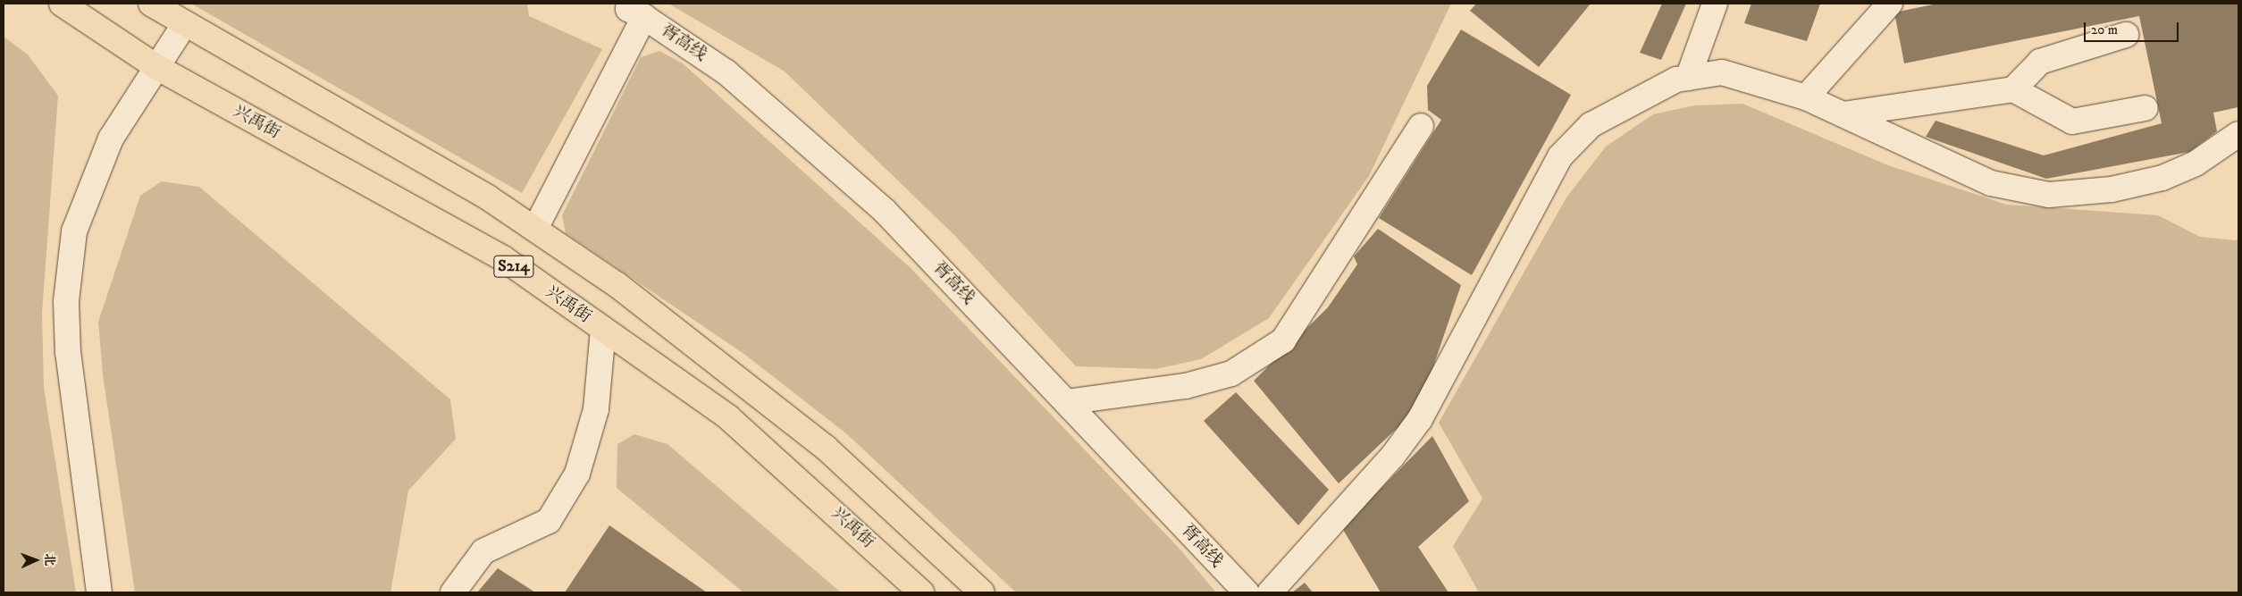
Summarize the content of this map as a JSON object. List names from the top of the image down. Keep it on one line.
{"streets":{"main road":["兴禹街","S214"],"street":["胥高线"]},"scale_bar":"20 m","north":"right"}
